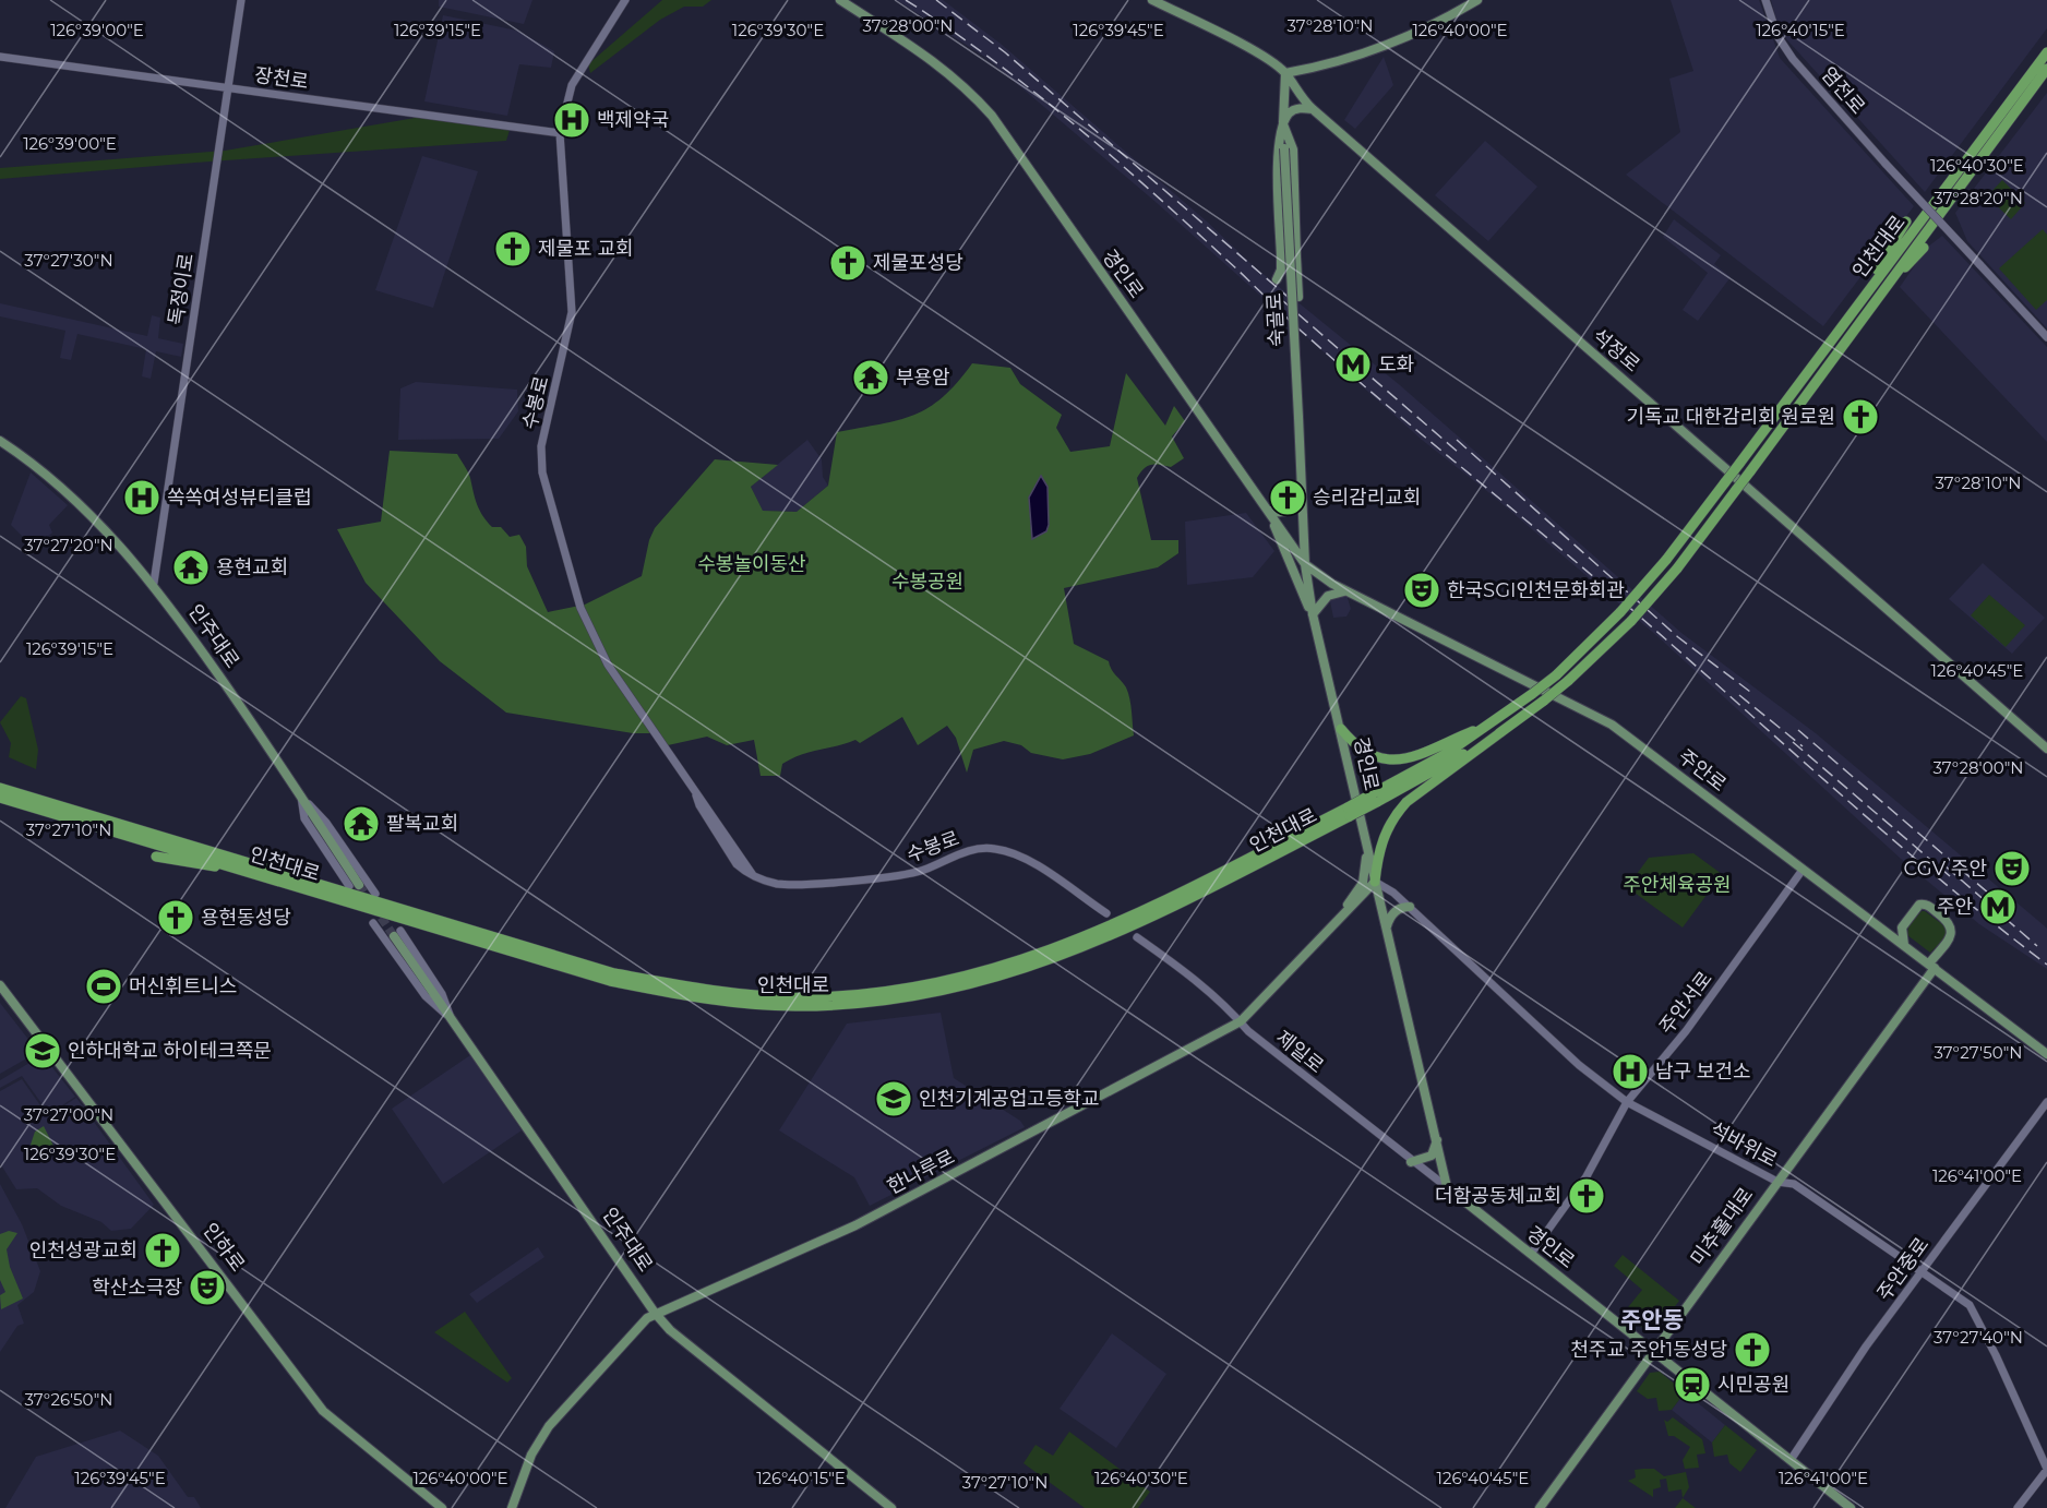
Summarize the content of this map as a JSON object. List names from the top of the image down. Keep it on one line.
{"streets":{"highway":["인천대로"],"main road":["경인로","숙골로","석정로","인주대로","주안로","한나루로","미추홀대로","인하로"],"street":["장천로","염전로","독정이로","수봉로","주안서로","제일로","석바위로","주안중로"]},"crossings":[["장천로","독정이로"],["장천로","수봉로"],["경인로","숙골로"],["경인로","주안로"],["경인로","주안서로"],["경인로","제일로"],["경인로","석바위로"],["경인로","한나루로"],["경인로","미추홀대로"],["경인로","주안중로"],["독정이로","인주대로"],["숙골로","석정로"],["숙골로","주안로"],["인주대로","한나루로"],["주안로","주안서로"],["주안로","미추홀대로"],["주안서로","석바위로"],["제일로","한나루로"],["석바위로","한나루로"],["석바위로","미추홀대로"],["석바위로","주안중로"]],"districts":["주안동"],"parks":["수봉놀이동산","수봉공원","주안체육공원"],"places":{"hospital":["백제약국","쏙쏙여성뷰티클럽","남구 보건소"],"church":["제물포 교회","제물포성당","기독교 대한감리회 원로원","승리감리교회","용현동성당","더함공동체교회","인천성광교회","천주교 주안1동성당"],"metro station":["도화","주안"],"temple":["부용암","용현교회","팔복교회"],"theatre":["한국SGI인천문화회관","CGV 주안","학산소극장"],"sports":["머신휘트니스"],"school or university":["인하대학교 하이테크쪽문","인천기계공업고등학교"],"station":["시민공원"]},"coordinates":["37°28'00\"N","37°28'10\"N","126°39'15\"E","126°39'30\"E","126°39'45\"E","126°40'00\"E","126°40'15\"E","126°39'00\"E","126°40'30\"E","37°28'20\"N","37°27'30\"N","37°27'20\"N","126°40'45\"E","37°27'10\"N","37°27'50\"N","37°27'00\"N","126°41'00\"E","37°27'40\"N","37°26'50\"N"]}
